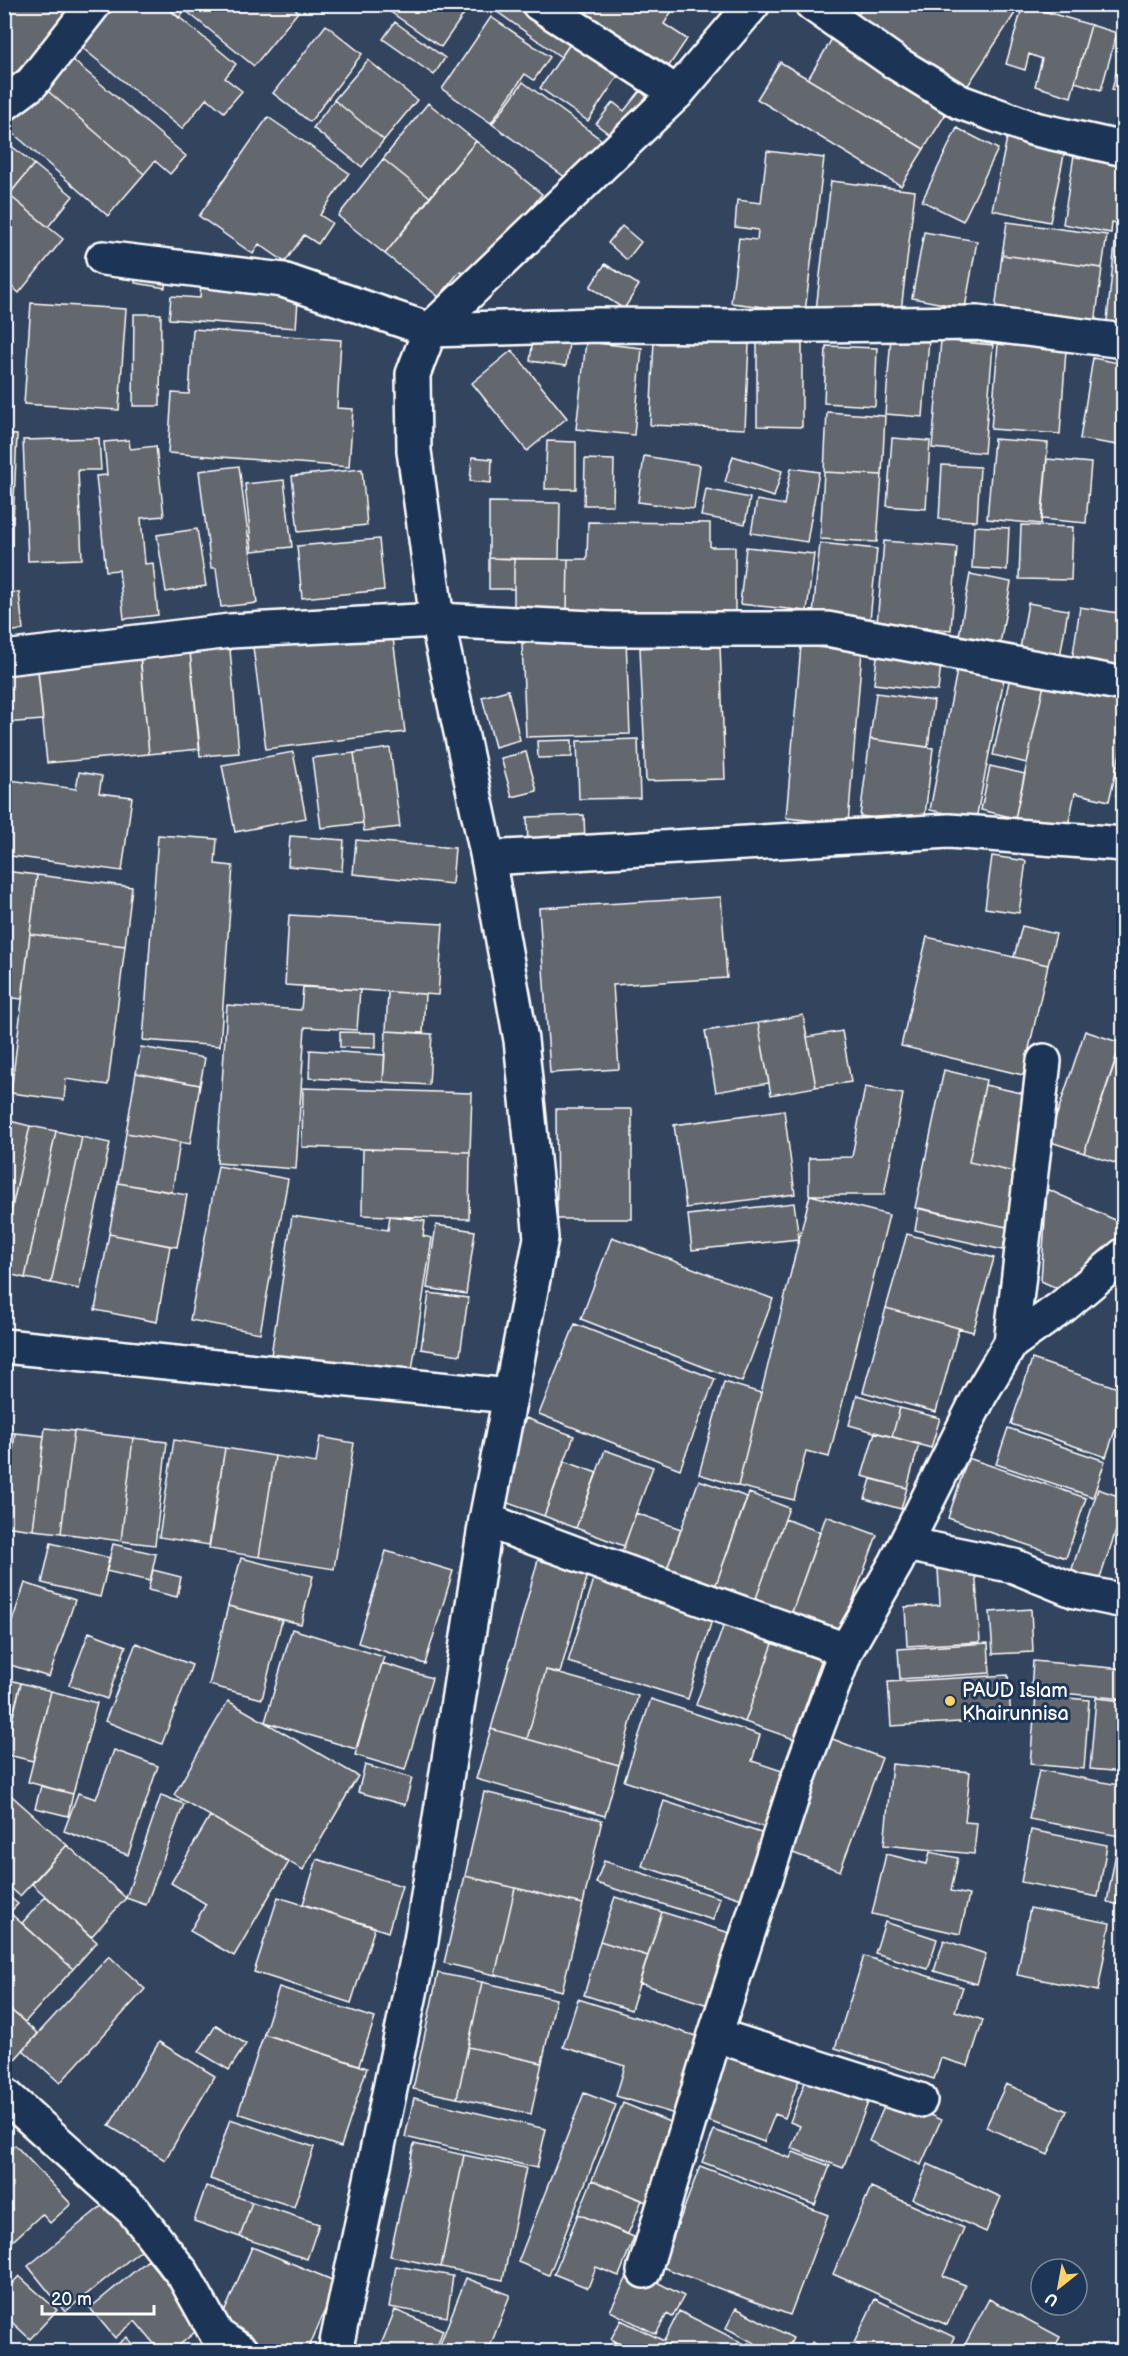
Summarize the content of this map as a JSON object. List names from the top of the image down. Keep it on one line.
{"places":["PAUD Islam Khairunnisa"],"scale_bar":"20 m","north":"bottom left"}
